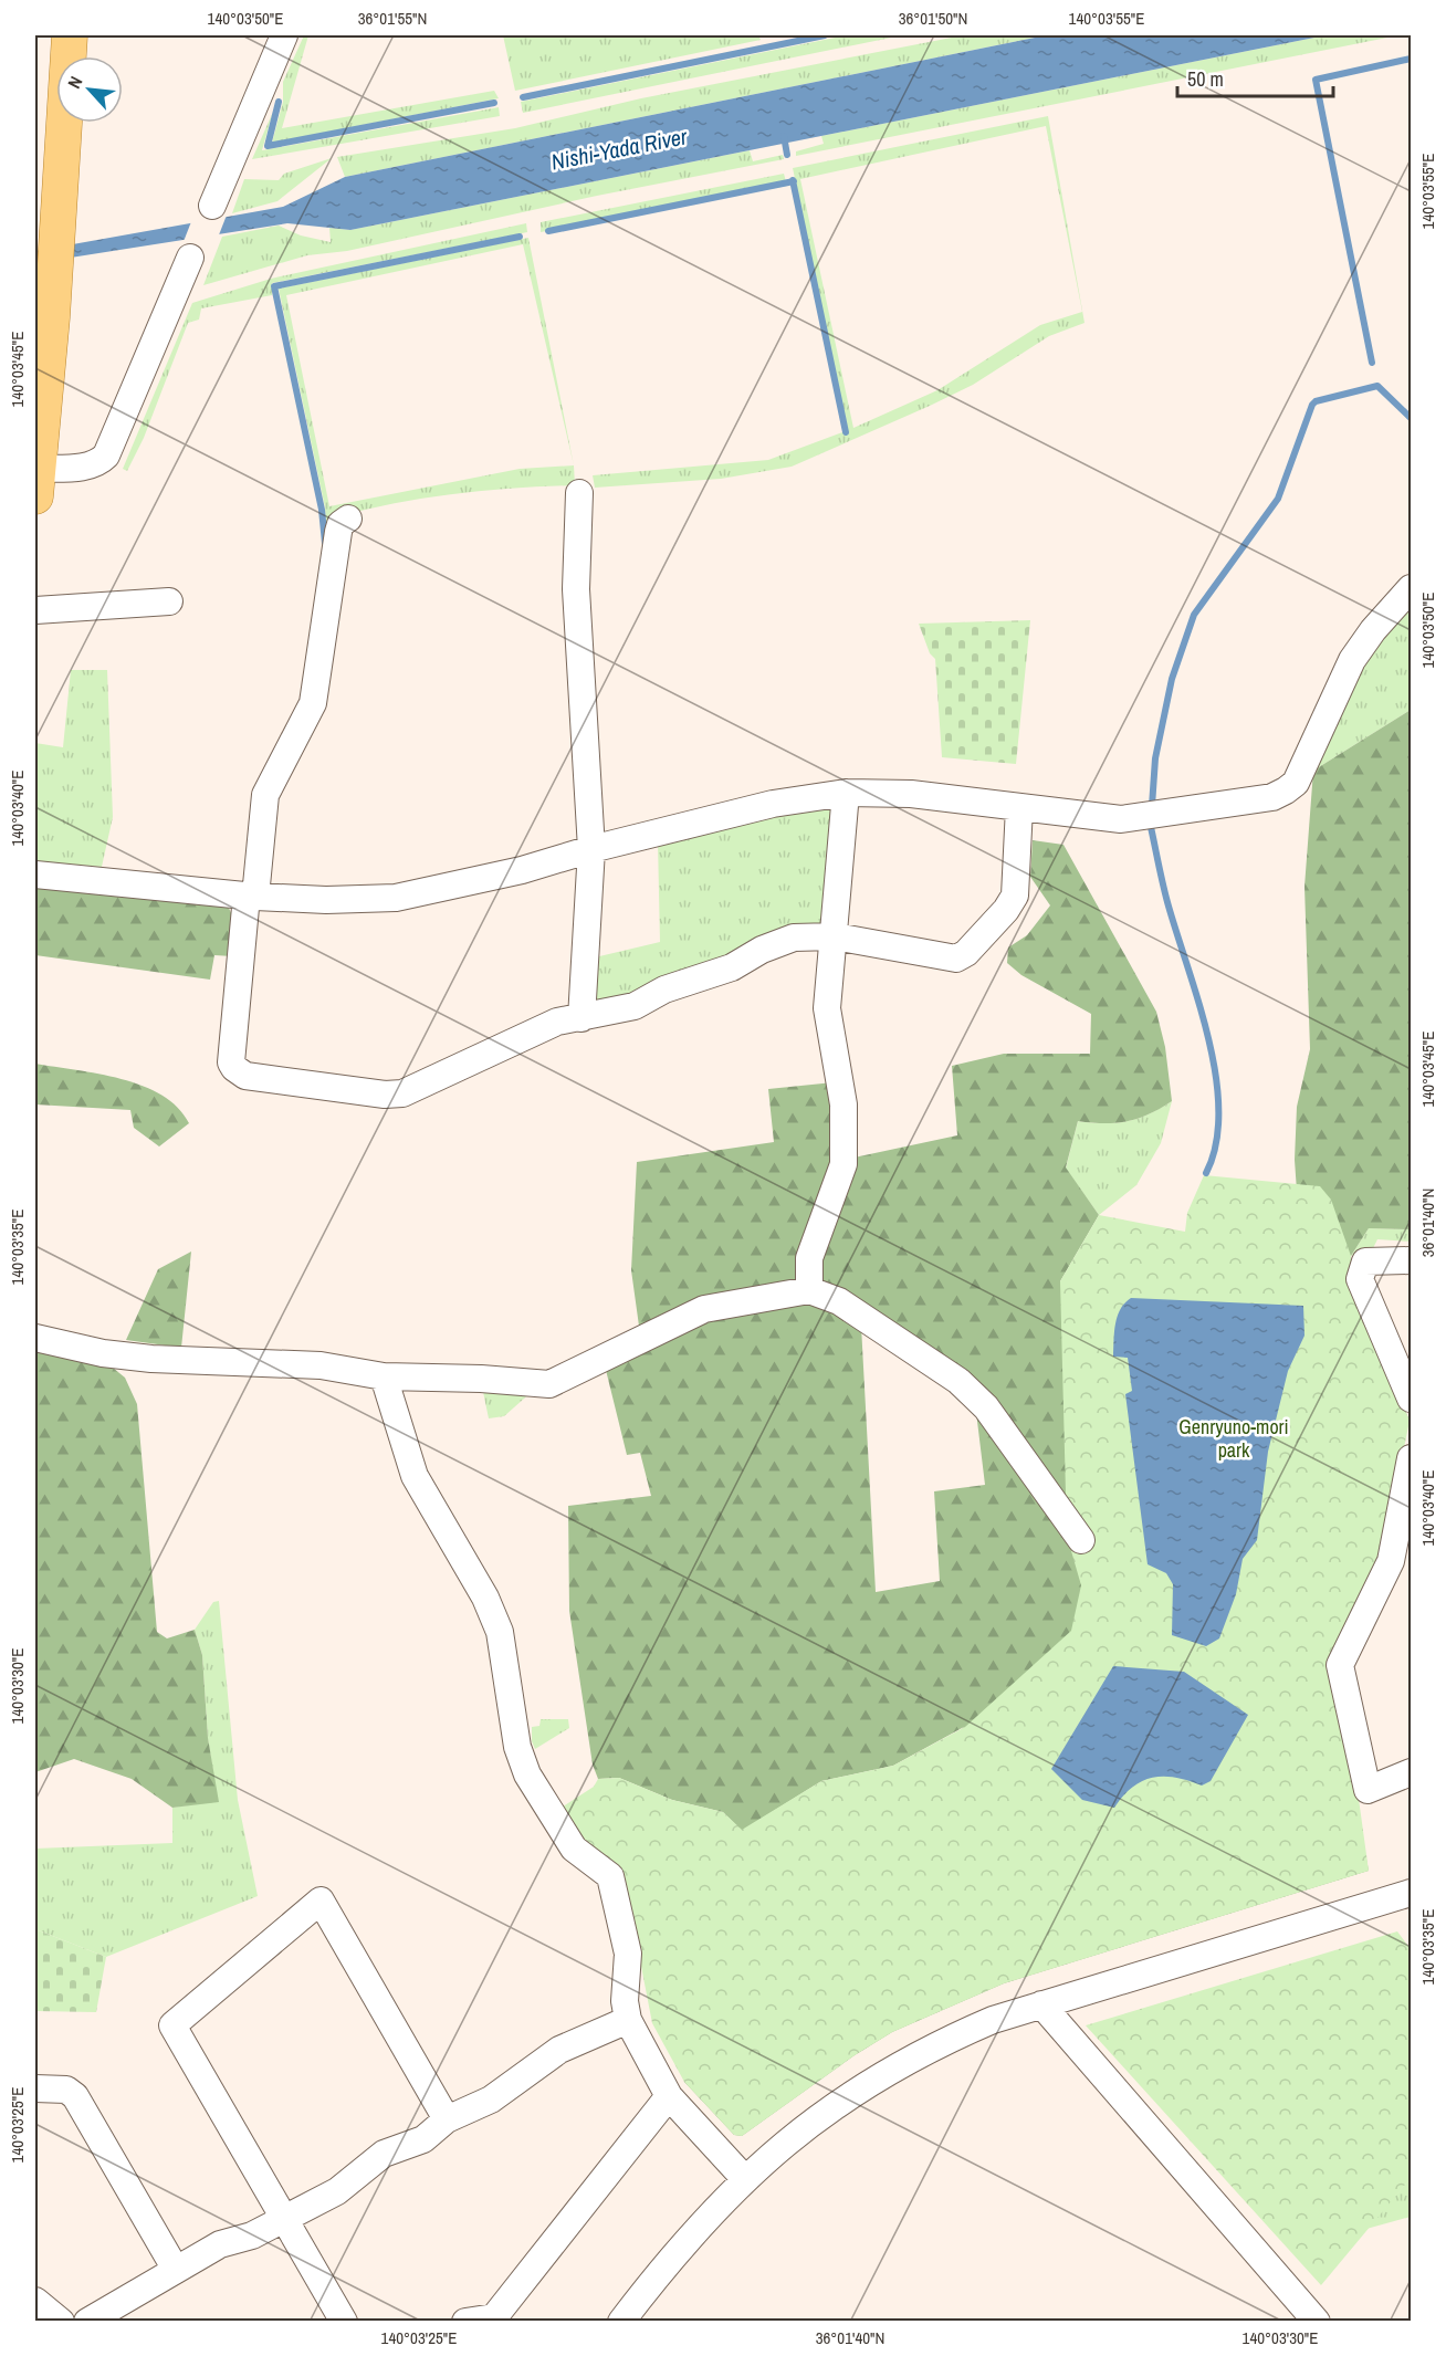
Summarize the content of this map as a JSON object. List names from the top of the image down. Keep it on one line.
{"water":["Nishi-Yada River"],"parks":["Genryuno-mori park"],"scale_bar":"50 m","north":"top left","coordinates":["140°03'50\"E","36°01'55\"N","36°01'50\"N","140°03'55\"E","140°03'45\"E","140°03'40\"E","36°01'40\"N","140°03'35\"E","140°03'30\"E","140°03'25\"E"]}
